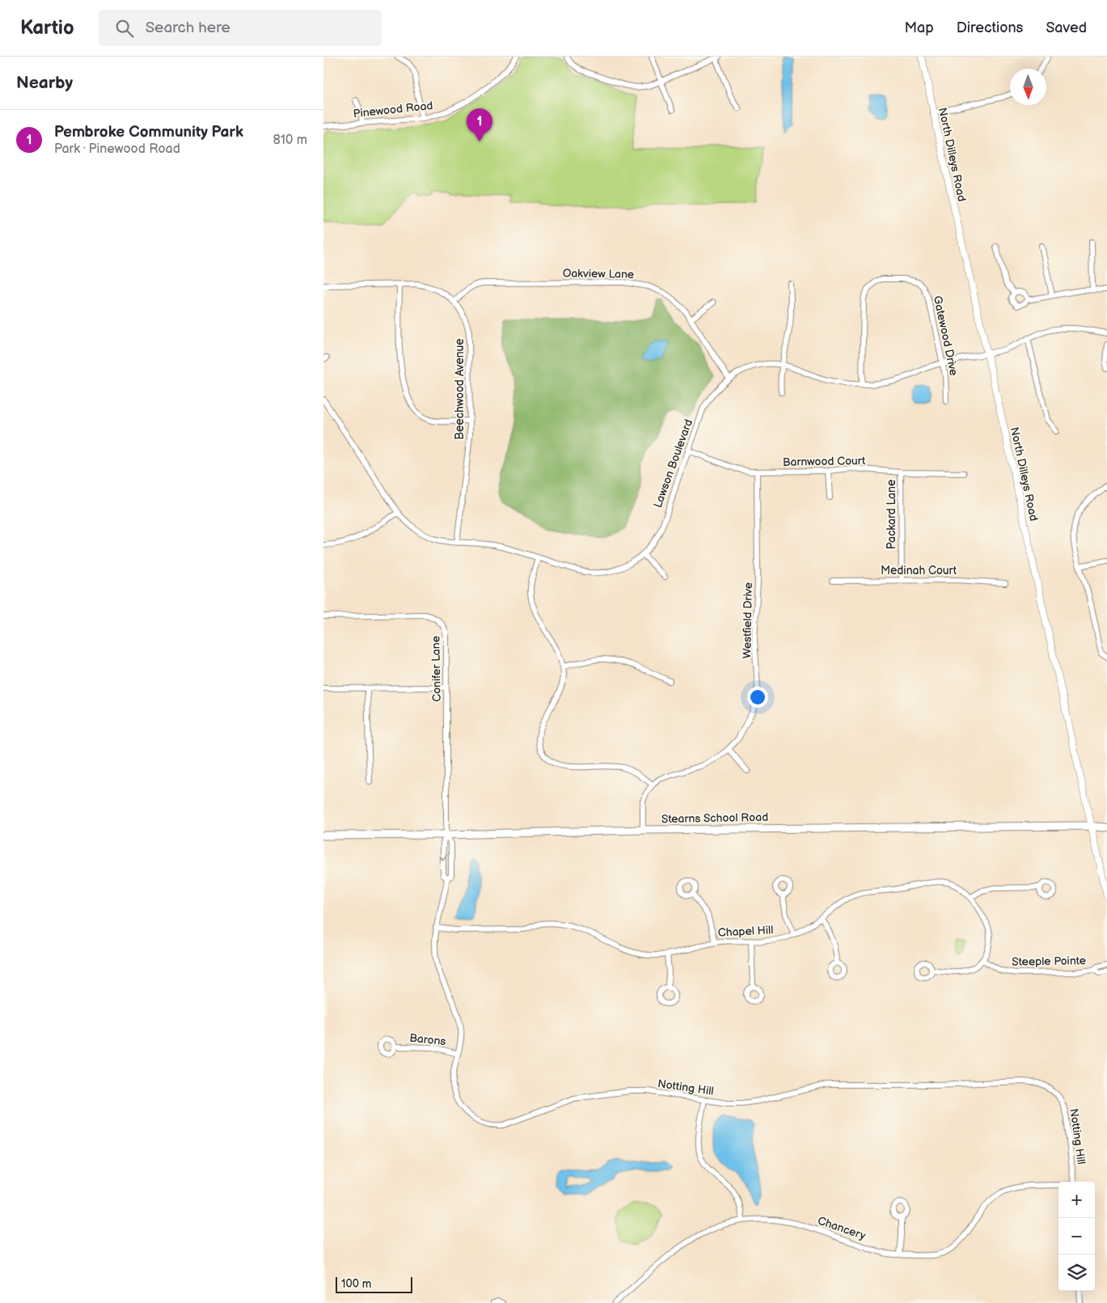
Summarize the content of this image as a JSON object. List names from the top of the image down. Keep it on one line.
{"streets":{"main road":["Stearns School Road"],"street":["Pinewood Road","North Dilleys Road","Oakview Lane","Gatewood Drive","Beechwood Avenue","Barnwood Court","Lawson Boulevard","Packard Lane","Medinah Court","Westfield Drive","Conifer Lane","Chapel Hill","Steeple Pointe","Barons","Notting Hill","Chancery"]},"crossings":[["North Dilleys Road","Lawson Boulevard"],["North Dilleys Road","Stearns School Road"],["Oakview Lane","Beechwood Avenue"],["Oakview Lane","Lawson Boulevard"],["Gatewood Drive","Lawson Boulevard"],["Beechwood Avenue","Lawson Boulevard"],["Barnwood Court","Lawson Boulevard"],["Barnwood Court","Packard Lane"],["Barnwood Court","Westfield Drive"],["Packard Lane","Medinah Court"],["Conifer Lane","Stearns School Road"],["Conifer Lane","Notting Hill"],["Stearns School Road","Notting Hill"],["Chapel Hill","Steeple Pointe"],["Chapel Hill","Notting Hill"],["Barons","Notting Hill"]],"scale_bar":"100 m","north":"bottom","page":{"header":"Kartio","search":"Search here","nav":["Map","Directions","Saved"],"heading":"Nearby","pins":"1","list":[{"mark":"1","name":"Pembroke Community Park","note":"Park · Pinewood Road","value":"810 m"}],"map_buttons":["+","−"],"scale":"100 m"}}
